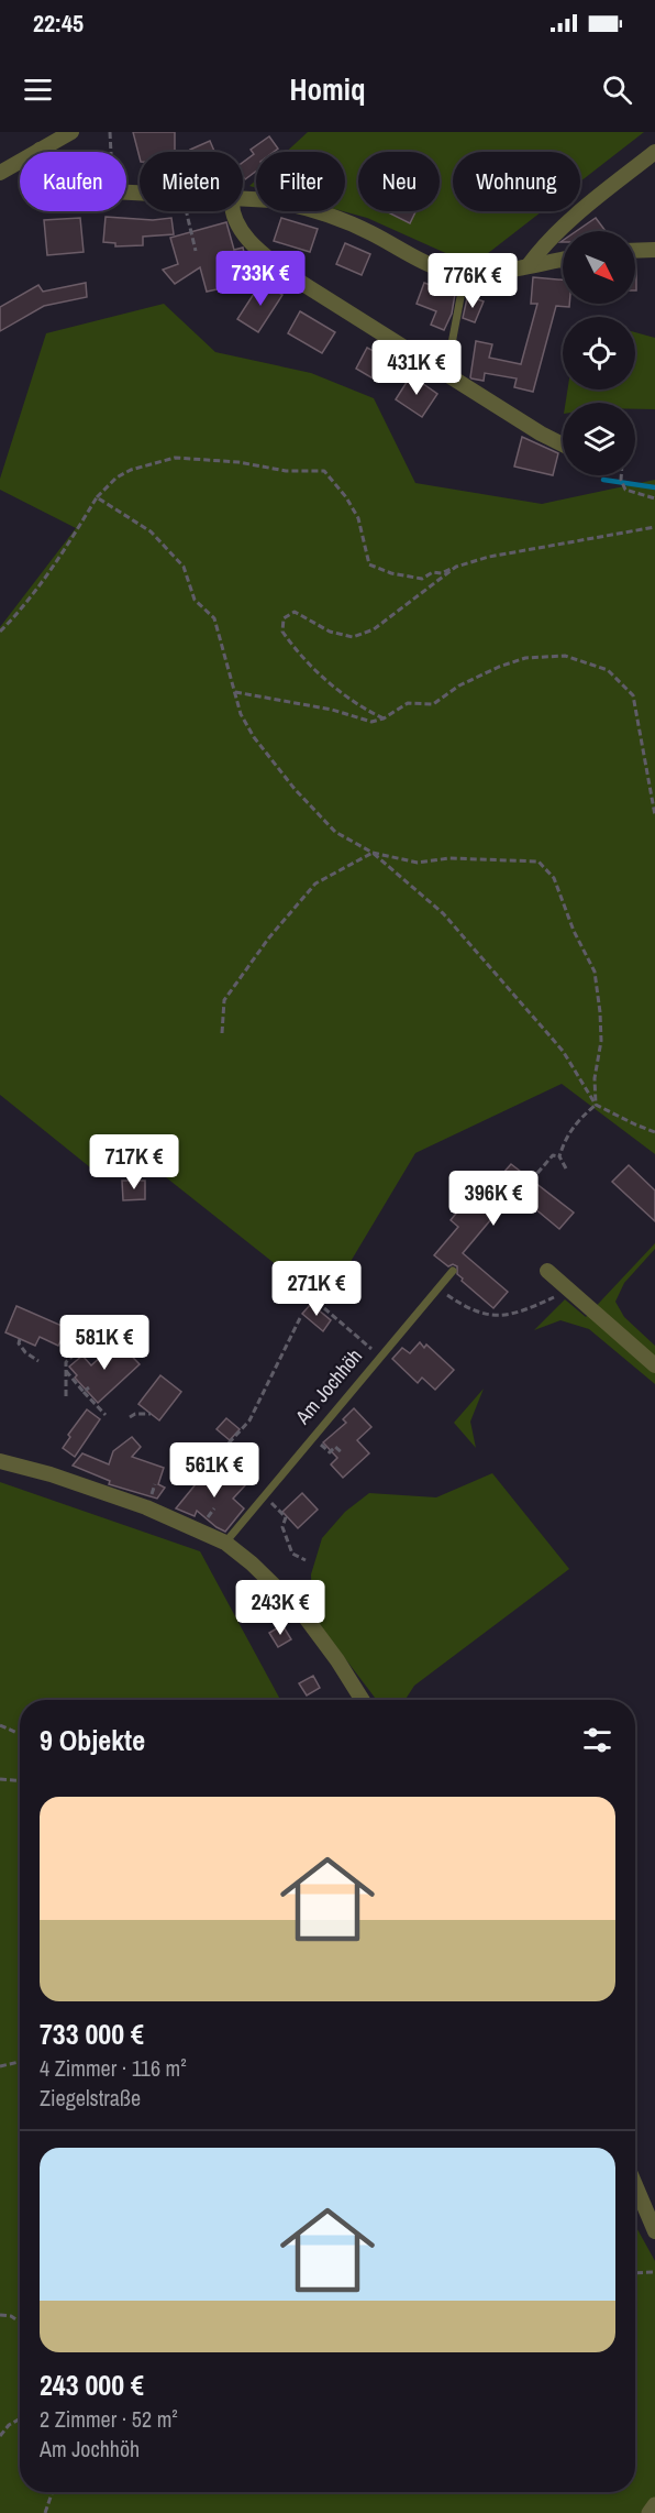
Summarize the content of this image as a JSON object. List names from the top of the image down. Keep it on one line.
{"streets":{"lane":["Am Jochhöh"]},"north":"bottom right","page":{"status":"22:45","header":"Homiq","chip":["Kaufen","Mieten","Filter","Neu","Wohnung"],"price":["733K €","776K €","431K €","717K €","396K €","271K €","581K €","561K €","243K €"],"heading":"9 Objekte","list":[{"name":"733 000 €","note":"4 Zimmer · 116 m² · Ziegelstraße"},{"name":"243 000 €","note":"2 Zimmer · 52 m² · Am Jochhöh"}]}}
